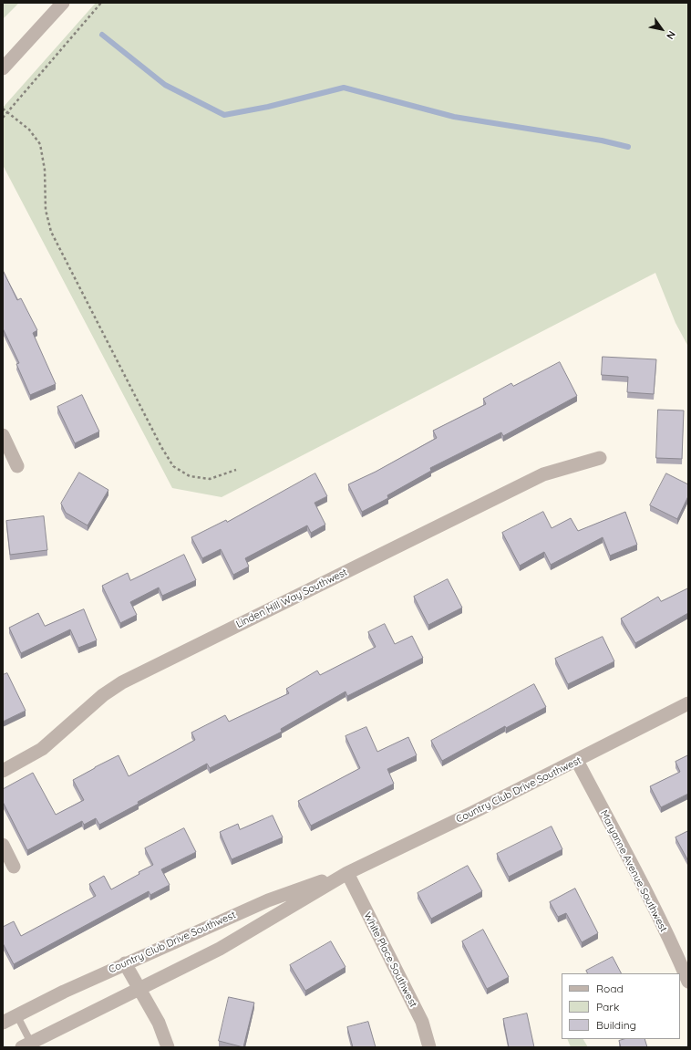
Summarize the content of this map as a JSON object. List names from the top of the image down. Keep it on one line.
{"streets":{"street":["Linden Hill Way Southwest","Country Club Drive Southwest","Maryanne Avenue Southwest","White Place Southwest"]},"crossings":[["Country Club Drive Southwest","Maryanne Avenue Southwest"],["Country Club Drive Southwest","White Place Southwest"]],"legend":["Road","Park","Building"],"north":"bottom right"}
